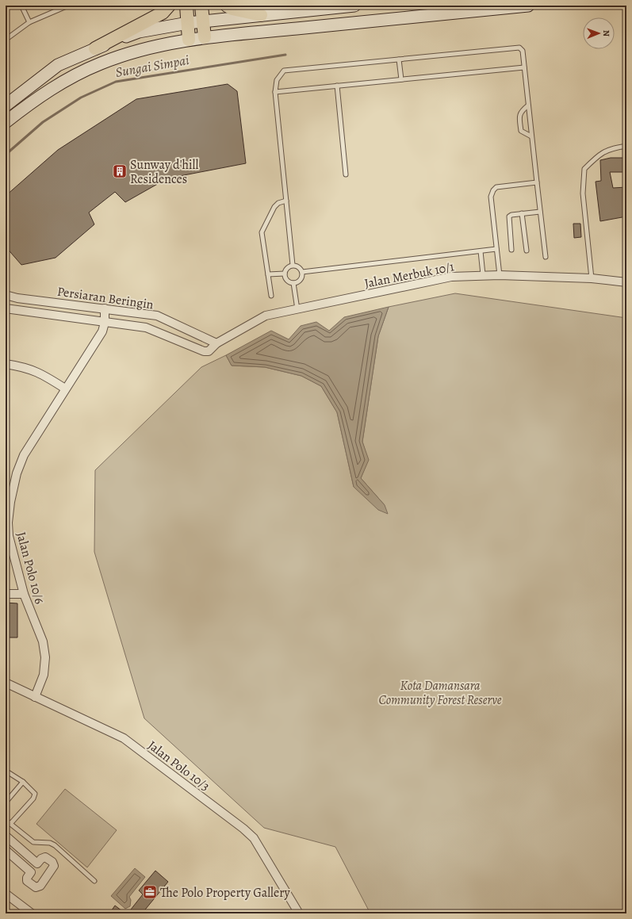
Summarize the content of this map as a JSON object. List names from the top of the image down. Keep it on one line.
{"streets":{"street":["Jalan Merbuk 10/1","Persiaran Beringin","Jalan Polo 10/6","Jalan Polo 10/3"]},"crossings":[["Jalan Merbuk 10/1","Persiaran Beringin"],["Persiaran Beringin","Jalan Polo 10/6"],["Jalan Polo 10/6","Jalan Polo 10/3"]],"water":["Sungai Simpai"],"parks":["Kota Damansara Community Forest Reserve"],"places":{"building":["Sunway d'hill Residences"],"office":["The Polo Property Gallery"]},"north":"right"}
